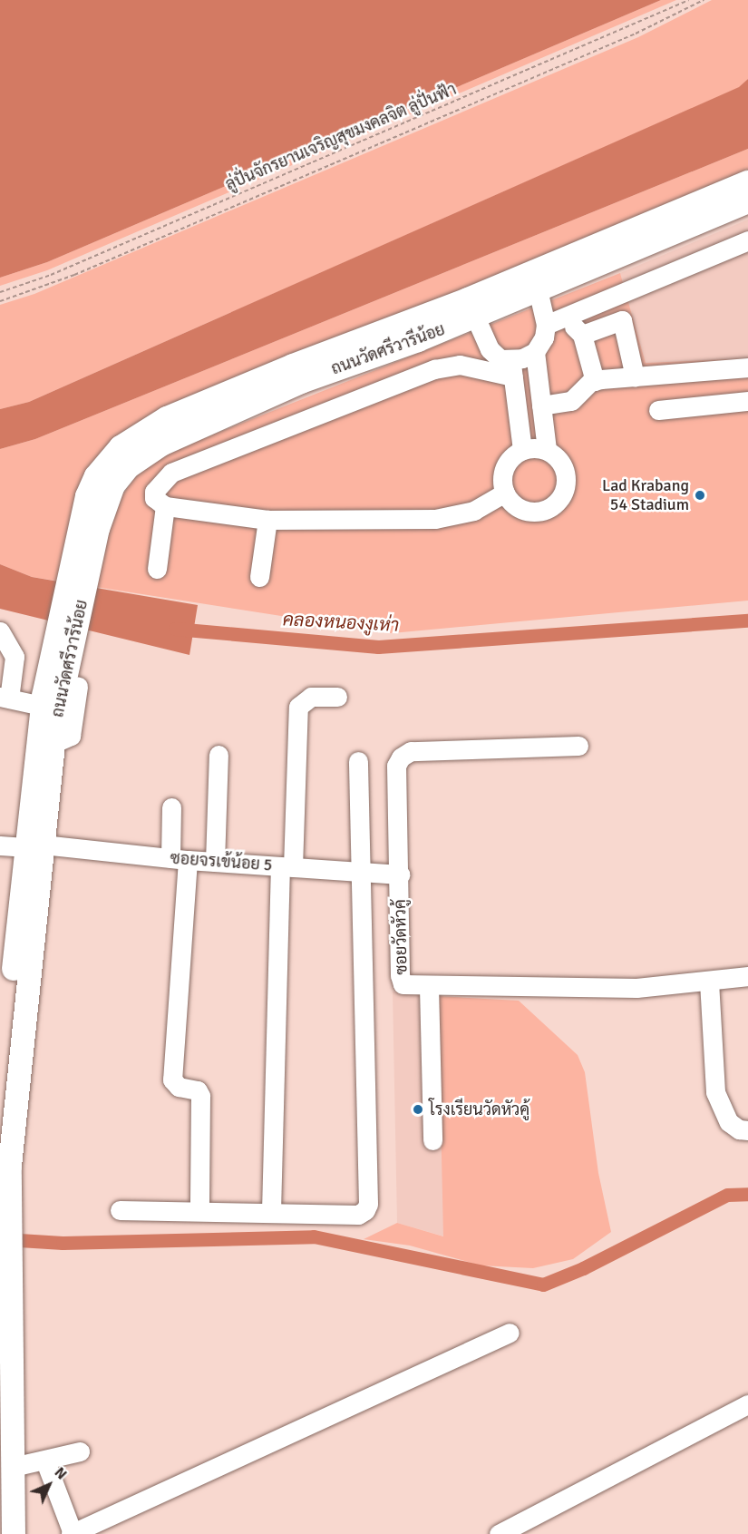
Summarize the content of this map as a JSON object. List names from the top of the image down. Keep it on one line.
{"streets":{"main road":["ถนนวัดศรีวารีน้อย"],"street":["ซอยจรเข้น้อย 5","ซอยวัดหัวคู้"],"path":["ลู่ปั่นจักรยานเจริญสุขมงคลจิต ลู่ปั่นฟ้า"]},"crossings":[["ถนนวัดศรีวารีน้อย","ซอยจรเข้น้อย 5"],["ซอยจรเข้น้อย 5","ซอยวัดหัวคู้"]],"water":["คลองหนองงูเห่า"],"places":["Lad Krabang 54 Stadium","โรงเรียนวัดหัวคู้"],"north":"top right"}
